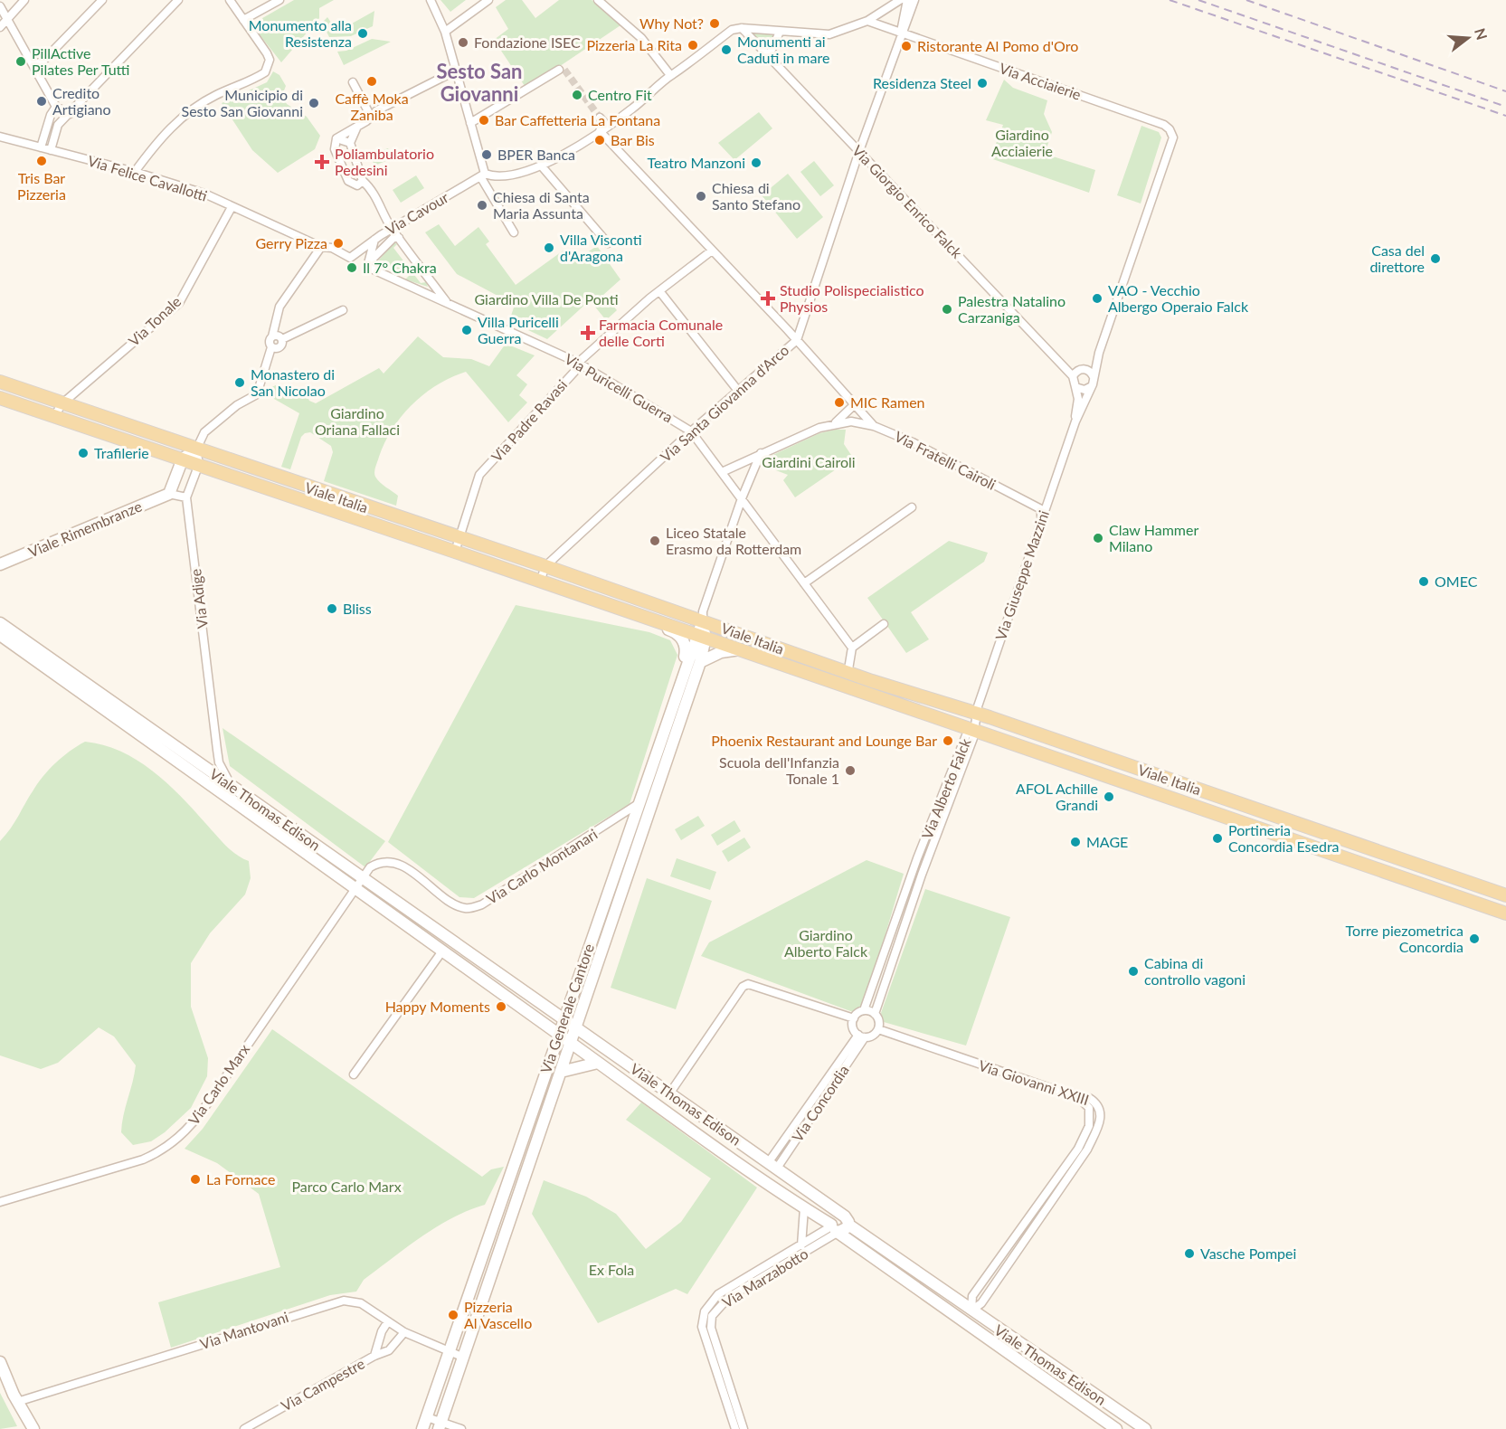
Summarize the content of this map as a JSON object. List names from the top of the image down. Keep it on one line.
{"streets":{"main road":["Viale Italia"],"street":["Via Acciaierie","Via Felice Cavallotti","Via Giorgio Enrico Falck","Via Cavour","Via Tonale","Via Puricelli Guerra","Via Santa Giovanna d'Arco","Via Padre Ravasi","Via Fratelli Cairoli","Viale Rimembranze","Via Giuseppe Mazzini","Via Adige","Via Alberto Falck","Viale Thomas Edison","Via Carlo Montanari","Via Generale Cantore","Via Giovanni XXIII","Via Carlo Marx","Via Concordia","Via Marzabotto","Via Mantovani","Via Campestre"]},"crossings":[["Via Acciaierie","Via Santa Giovanna d'Arco"],["Via Acciaierie","Via Giuseppe Mazzini"],["Via Felice Cavallotti","Via Cavour"],["Via Felice Cavallotti","Via Tonale"],["Via Giorgio Enrico Falck","Via Santa Giovanna d'Arco"],["Via Giorgio Enrico Falck","Via Giuseppe Mazzini"],["Via Cavour","Via Puricelli Guerra"],["Via Tonale","Viale Italia"],["Via Puricelli Guerra","Via Santa Giovanna d'Arco"],["Via Puricelli Guerra","Via Padre Ravasi"],["Via Puricelli Guerra","Via Fratelli Cairoli"],["Via Puricelli Guerra","Via Generale Cantore"],["Via Santa Giovanna d'Arco","Viale Italia"],["Via Padre Ravasi","Viale Italia"],["Via Fratelli Cairoli","Via Giuseppe Mazzini"],["Via Fratelli Cairoli","Via Generale Cantore"],["Viale Italia","Via Giuseppe Mazzini"],["Viale Italia","Via Adige"],["Viale Italia","Via Alberto Falck"],["Viale Italia","Via Generale Cantore"],["Via Giuseppe Mazzini","Via Alberto Falck"],["Via Adige","Viale Thomas Edison"],["Via Alberto Falck","Via Giovanni XXIII"],["Via Alberto Falck","Via Concordia"],["Viale Thomas Edison","Via Carlo Montanari"],["Viale Thomas Edison","Via Generale Cantore"],["Viale Thomas Edison","Via Giovanni XXIII"],["Viale Thomas Edison","Via Carlo Marx"],["Viale Thomas Edison","Via Concordia"],["Viale Thomas Edison","Via Marzabotto"],["Via Carlo Montanari","Via Generale Cantore"],["Via Carlo Montanari","Via Carlo Marx"],["Via Generale Cantore","Via Mantovani"],["Via Giovanni XXIII","Via Concordia"],["Via Mantovani","Via Campestre"]],"districts":["Sesto San Giovanni"],"parks":["Giardino Acciaierie","Giardino Villa De Ponti","Giardino Oriana Fallaci","Giardini Cairoli","Giardino Alberto Falck","Parco Carlo Marx","Ex Fola"],"places":{"other":["Why Not?","Monumento alla Resistenza","Fondazione ISEC","Pizzeria La Rita","Ristorante Al Pomo d'Oro","Monumenti ai Caduti in mare","PillActive Pilates Per Tutti","Caffè Moka Zaniba","Residenza Steel","Centro Fit","Credito Artigiano","Municipio di Sesto San Giovanni","Bar Caffetteria La Fontana","Bar Bis","BPER Banca","Tris Bar Pizzeria","Teatro Manzoni","Chiesa di Santo Stefano","Chiesa di Santa Maria Assunta","Gerry Pizza","Villa Visconti d'Aragona","Casa del direttore","Il 7° Chakra","VAO - Vecchio Albergo Operaio Falck","Palestra Natalino Carzaniga","Villa Puricelli Guerra","Monastero di San Nicolao","MIC Ramen","Trafilerie","Claw Hammer Milano","Liceo Statale Erasmo da Rotterdam","OMEC","Bliss","Phoenix Restaurant and Lounge Bar","Scuola dell'Infanzia Tonale 1","AFOL Achille Grandi","Portineria Concordia Esedra","MAGE","Torre piezometrica Concordia","Cabina di controllo vagoni","Happy Moments","La Fornace","Vasche Pompei","Pizzeria Al Vascello"],"health":["Poliambulatorio Pedesini","Studio Polispecialistico Physios","Farmacia Comunale delle Corti"]},"north":"right"}
